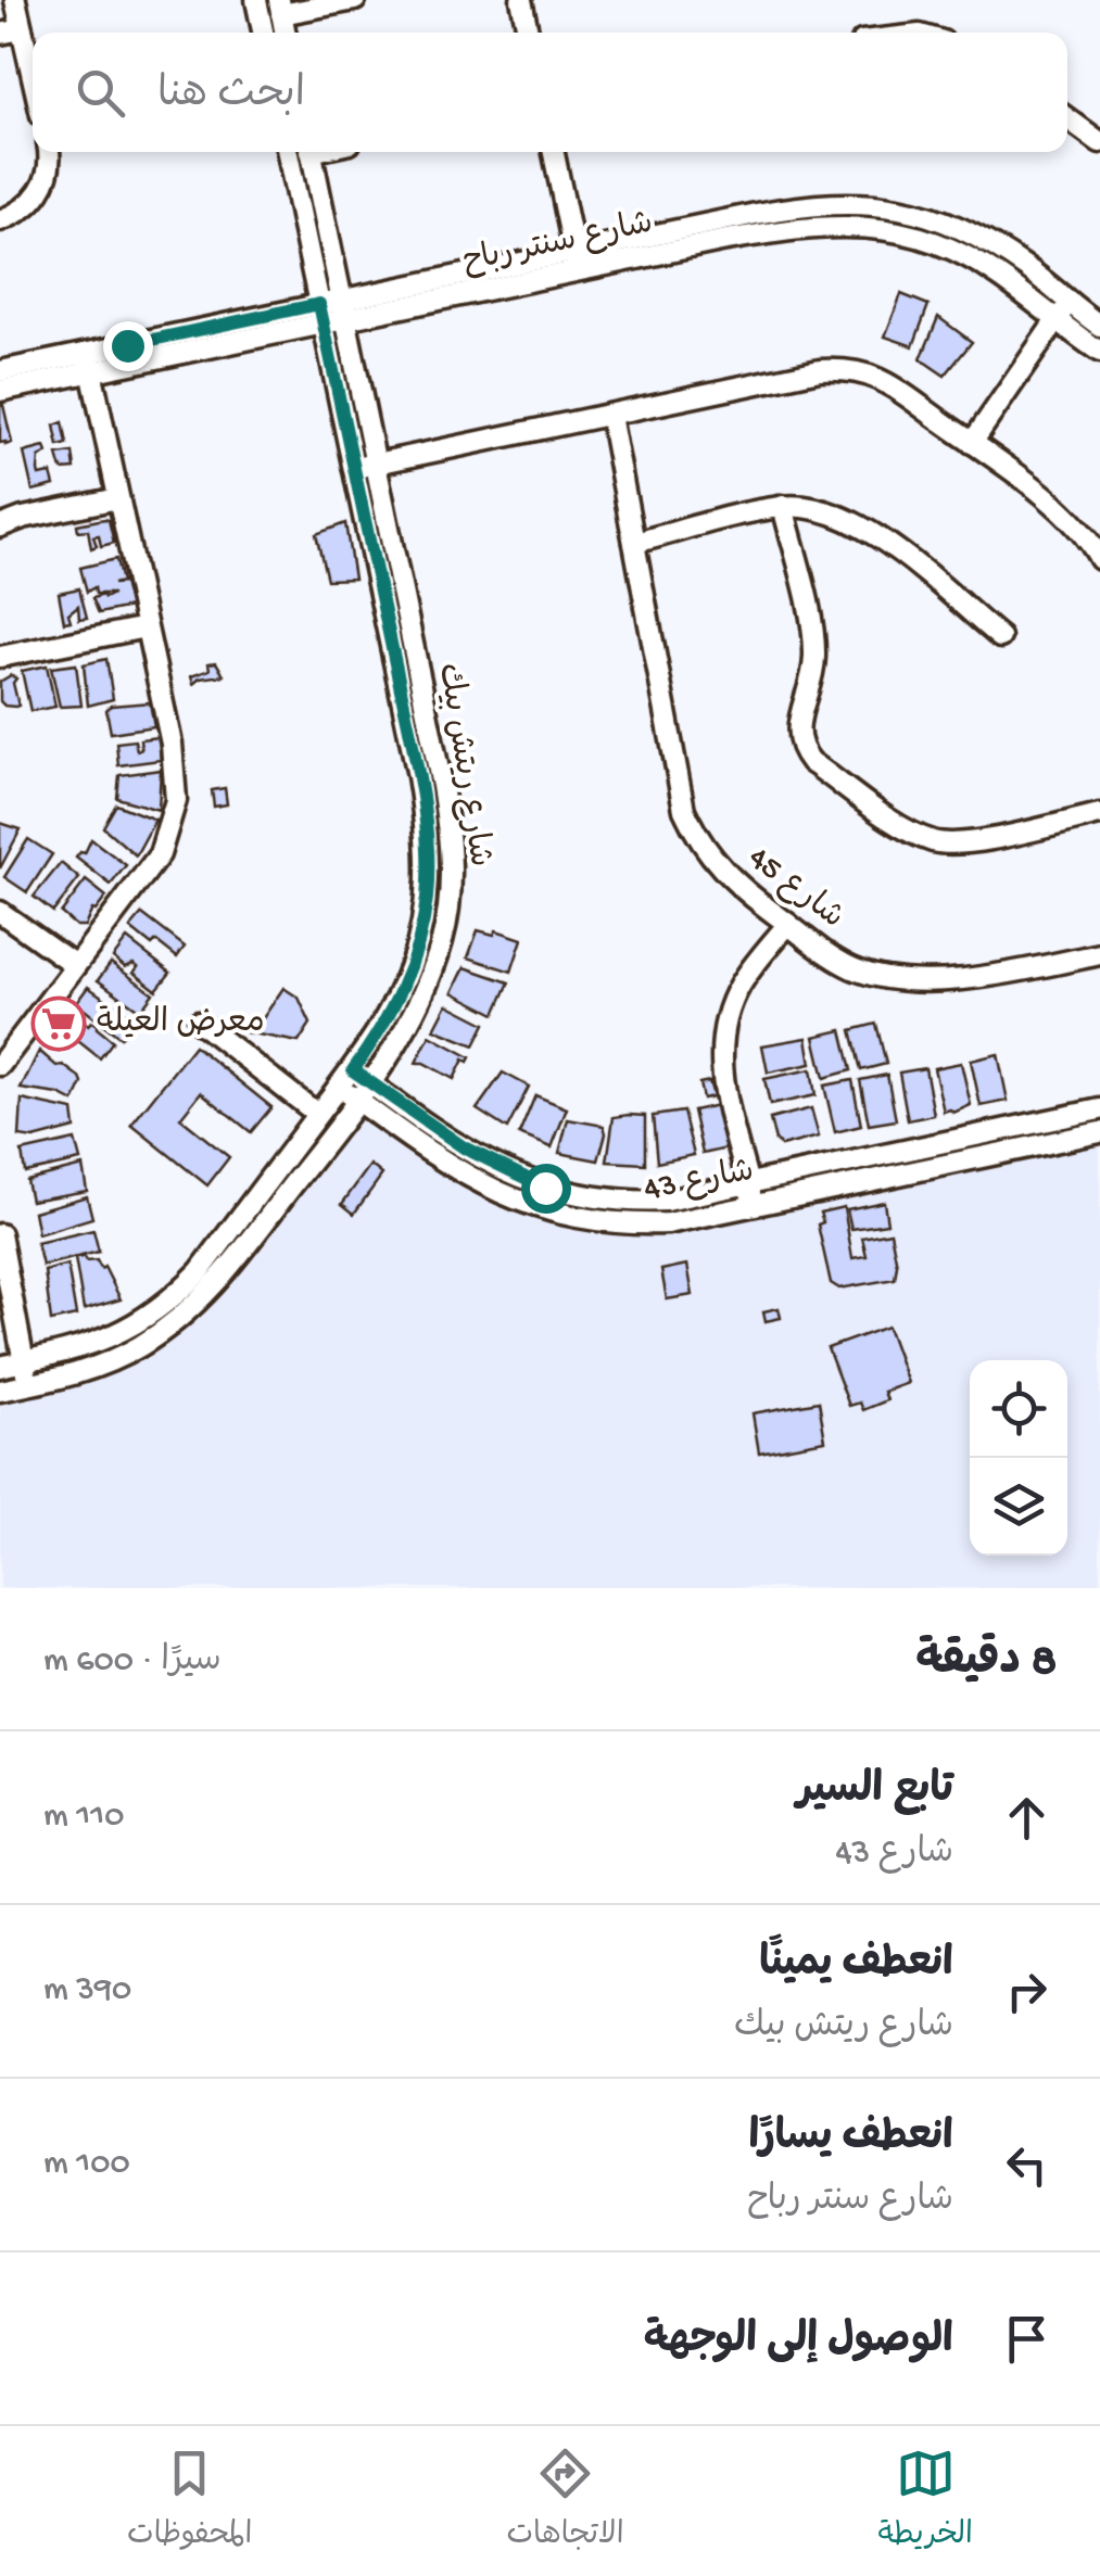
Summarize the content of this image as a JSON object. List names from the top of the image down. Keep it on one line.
{"streets":{"street":["شارع سنتر رباح","شارع ريتش بيك","شارع 45","شارع 43"]},"crossings":[["شارع سنتر رباح","شارع ريتش بيك"],["شارع ريتش بيك","شارع 43"]],"places":{"supermarket":["معرض العيلة"]},"page":{"search":"ابحث هنا","heading":["8 دقيقة","سيرًا · 600 m"],"list":[["تابع السير","شارع 43","110 m"],["انعطف يمينًا","شارع ريتش بيك","390 m"],["انعطف يسارًا","شارع سنتر رباح","100 m"],"الوصول إلى الوجهة"],"nav":["الخريطة","الاتجاهات","المحفوظات"]}}
